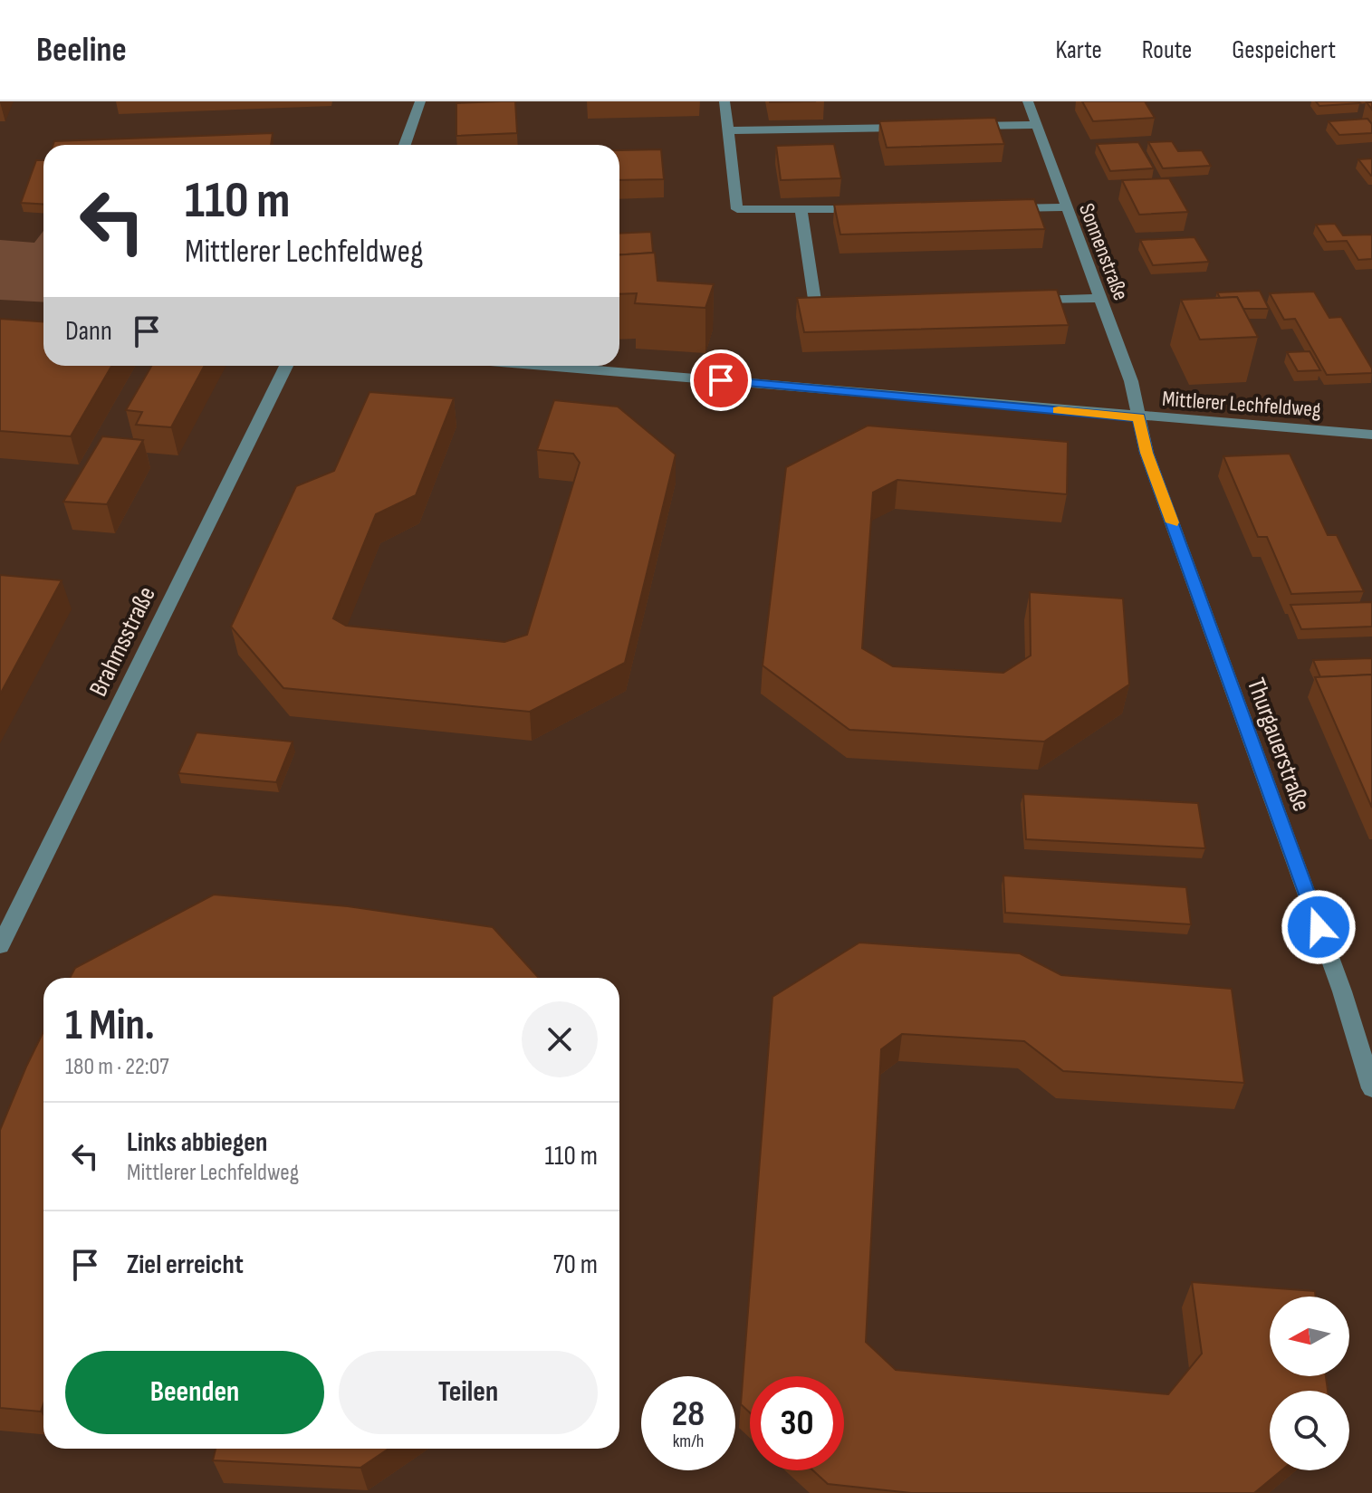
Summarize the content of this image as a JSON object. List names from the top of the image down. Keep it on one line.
{"streets":{"street":["Sonnenstraße","Mittlerer Lechfeldweg","Brahmsstraße","Thurgauerstraße"]},"crossings":[["Sonnenstraße","Mittlerer Lechfeldweg"],["Sonnenstraße","Thurgauerstraße"],["Mittlerer Lechfeldweg","Thurgauerstraße"]],"north":"left","page":{"header":"Beeline","nav":["Karte","Route","Gespeichert"],"turn":["110 m","Mittlerer Lechfeldweg"],"then":"Dann","heading":["1 Min.","180 m · 22:07"],"list":[{"name":"Links abbiegen","note":"Mittlerer Lechfeldweg","value":"110 m"},{"name":"Ziel erreicht","value":"70 m"}],"buttons":["Beenden","Teilen"],"speed":"28 km/h","limit":"30"}}
